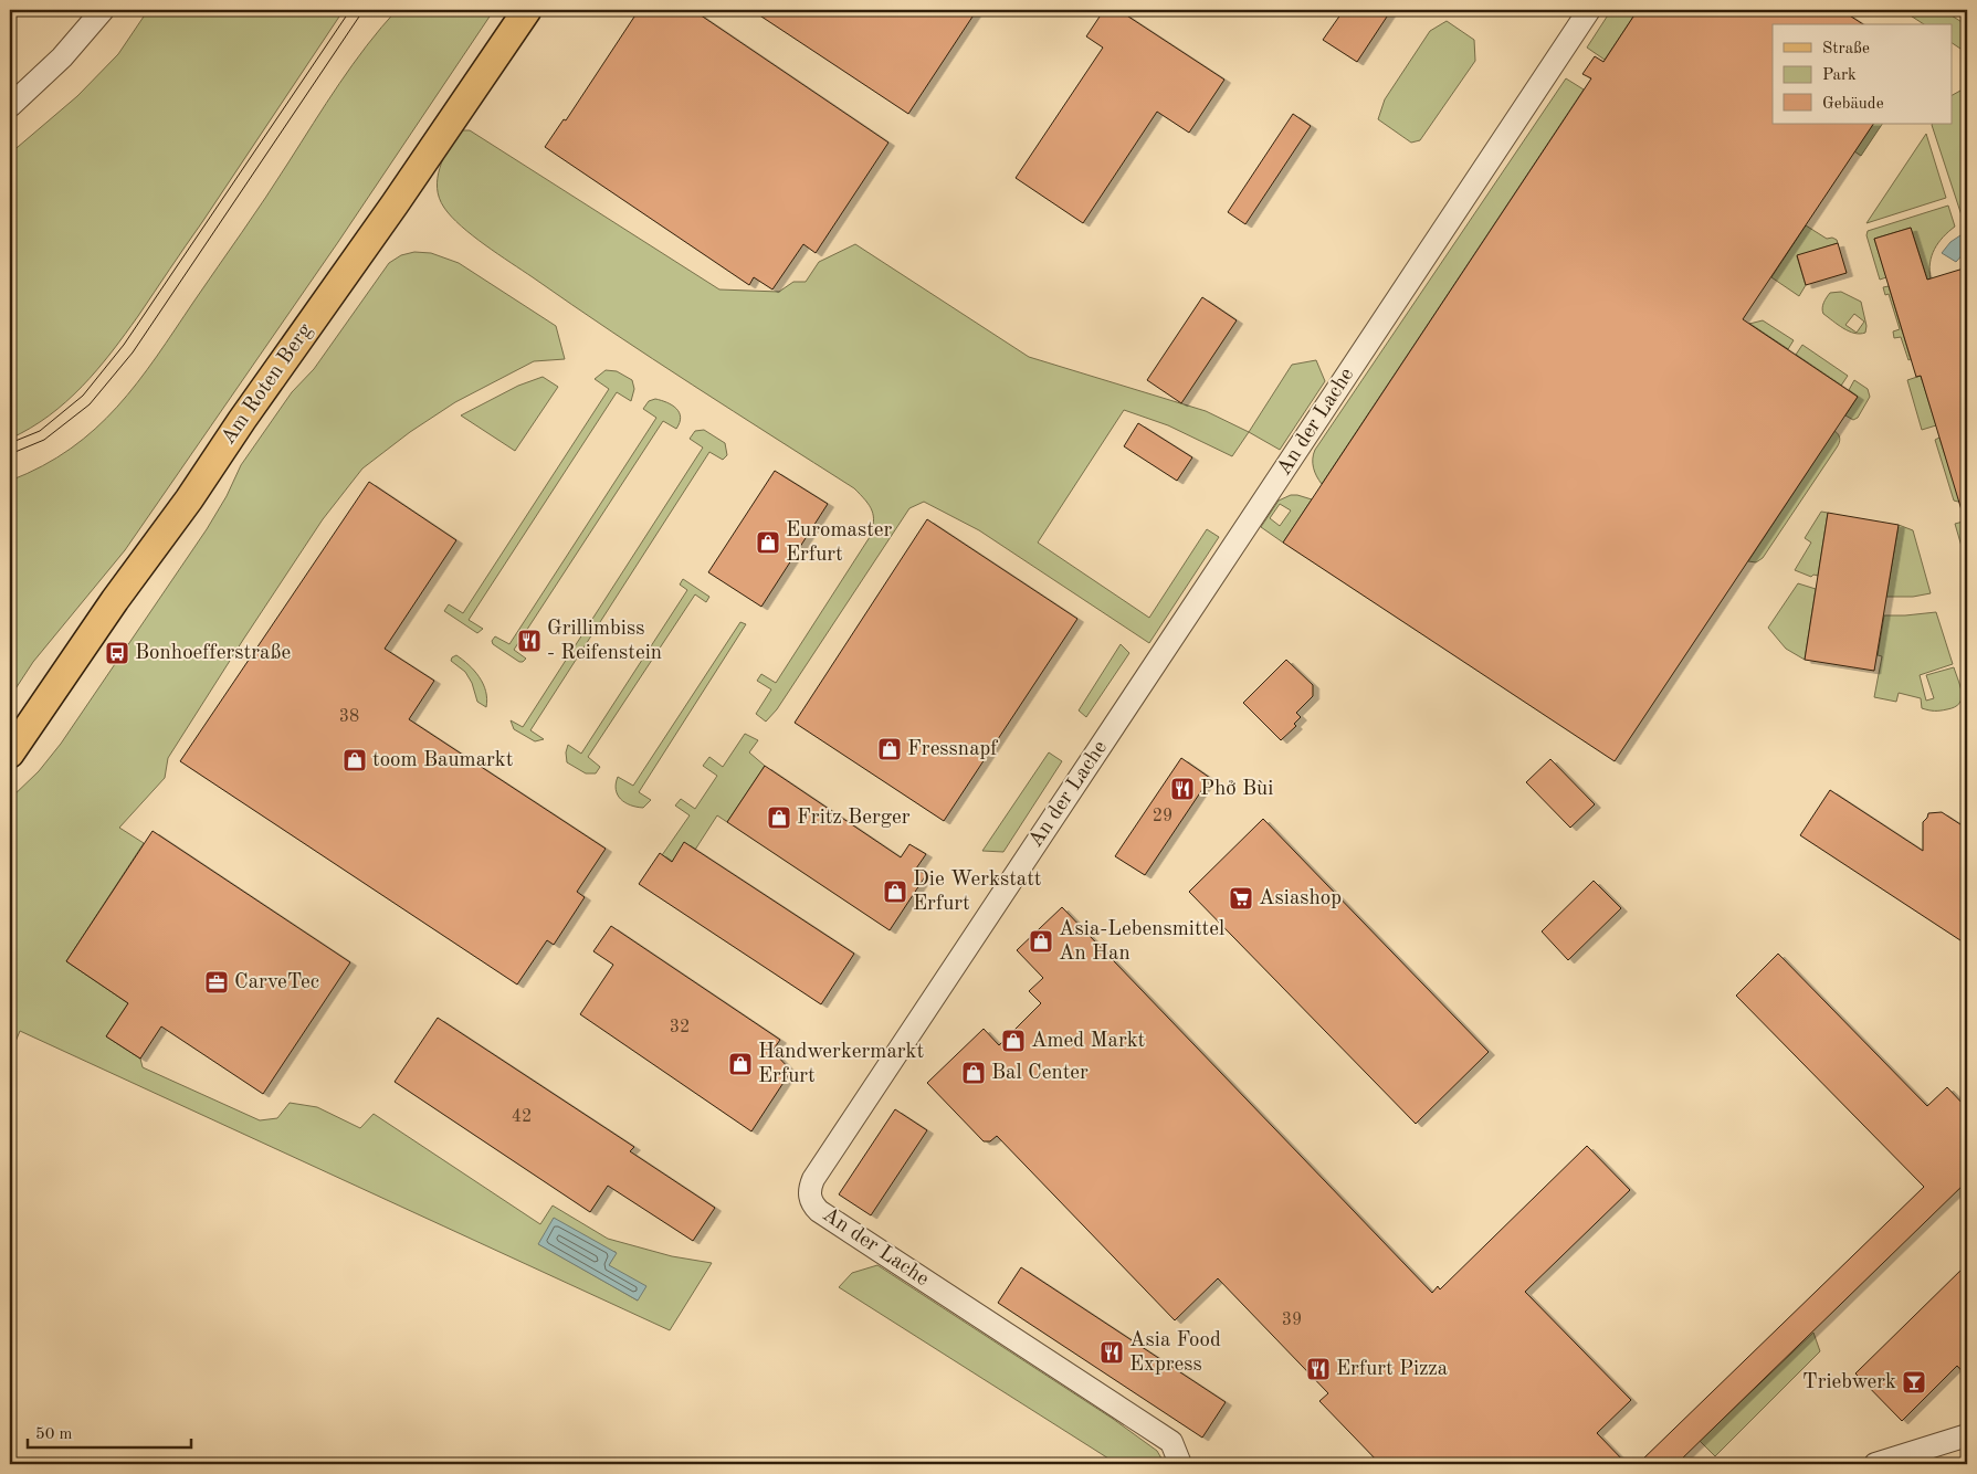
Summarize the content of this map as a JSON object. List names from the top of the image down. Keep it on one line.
{"streets":{"main road":["Am Roten Berg"],"street":["An der Lache"]},"places":{"shop":["Euromaster Erfurt","Fressnapf","toom Baumarkt","Fritz Berger","Die Werkstatt Erfurt","Asia-Lebensmittel An Han","Amed Markt","Handwerkermarkt Erfurt","Bal Center"],"restaurant":["Grillimbiss - Reifenstein","Phở Bùi","Asia Food Express","Erfurt Pizza"],"bus stop":["Bonhoefferstraße"],"supermarket":["Asiashop"],"office":["CarveTec"],"bar":["Triebwerk"]},"house_numbers":["38","29","32","42","39"],"legend":["Straße","Park","Gebäude"],"scale_bar":"50 m"}
